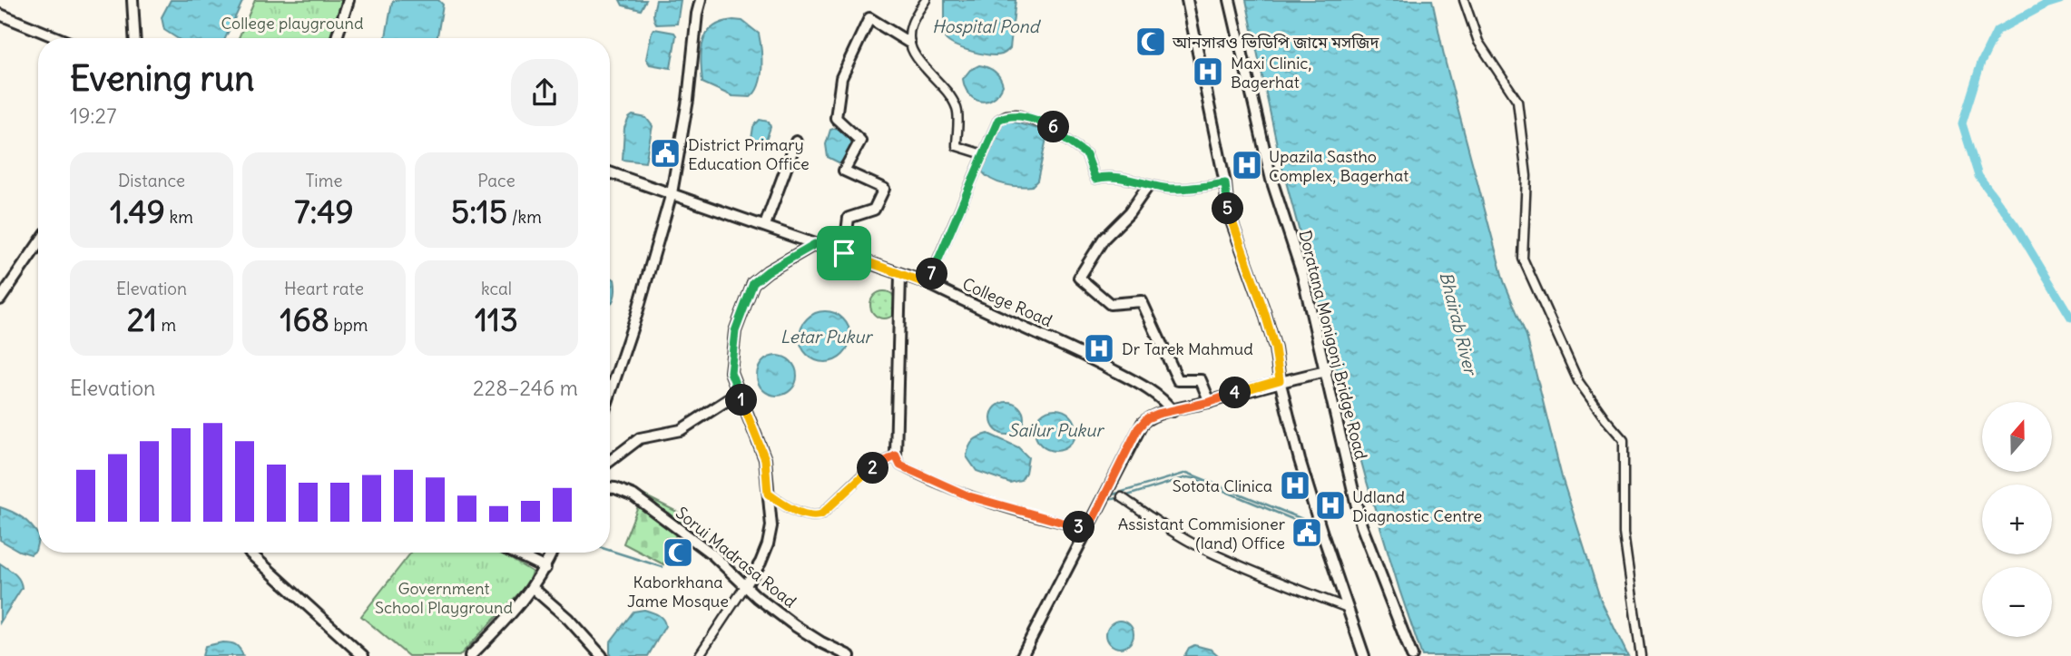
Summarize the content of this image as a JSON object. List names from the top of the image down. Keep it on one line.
{"streets":{"street":["College Road","Doratana Monigonj Bridge Road","Sorui Madrasa Road"]},"water":["Hospital Pond","Bhairab River","Letar Pukur","Sailur Pukur"],"parks":["College playground","Government School Playground"],"places":{"mosque":["আনসারও ভিডিপি জামে মসজিদ","Kaborkhana Jame Mosque"],"hospital":["Maxi Clinic, Bagerhat","Upazila Sastho Complex, Bagerhat","Dr Tarek Mahmud","Sotota Clinica","Udland Diagnostic Centre"],"public building":["District Primary Education Office","Assistant Commisioner (land) Office"]},"north":"top","page":{"heading":["Evening run","19:27"],"pins":["6","5","7","4","1","2","3"],"stats":[["Distance","1.49 km"],["Time","7:49"],["Pace","5:15 /km"],["Elevation","21 m"],["Heart rate","168 bpm"],["kcal","113"]],"chart":["Elevation","228–246 m"],"map_buttons":["+","−"]}}
